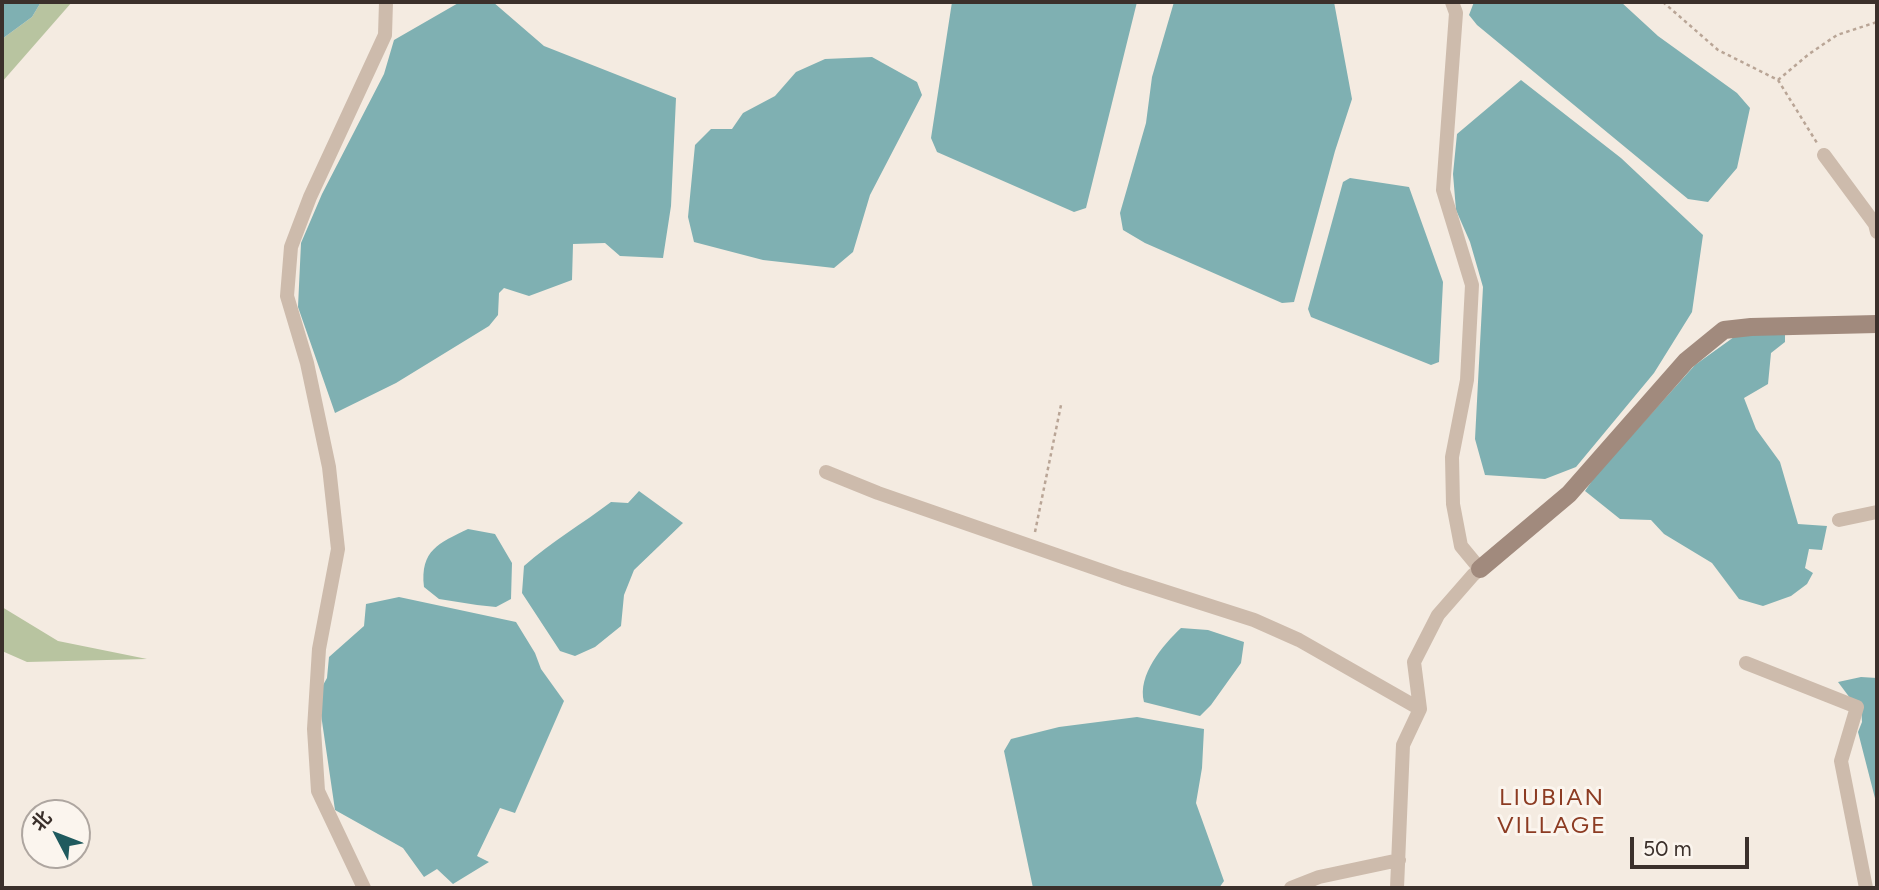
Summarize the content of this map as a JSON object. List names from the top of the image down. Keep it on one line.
{"districts":["LIUBIAN VILLAGE"],"scale_bar":"50 m","north":"top left"}
